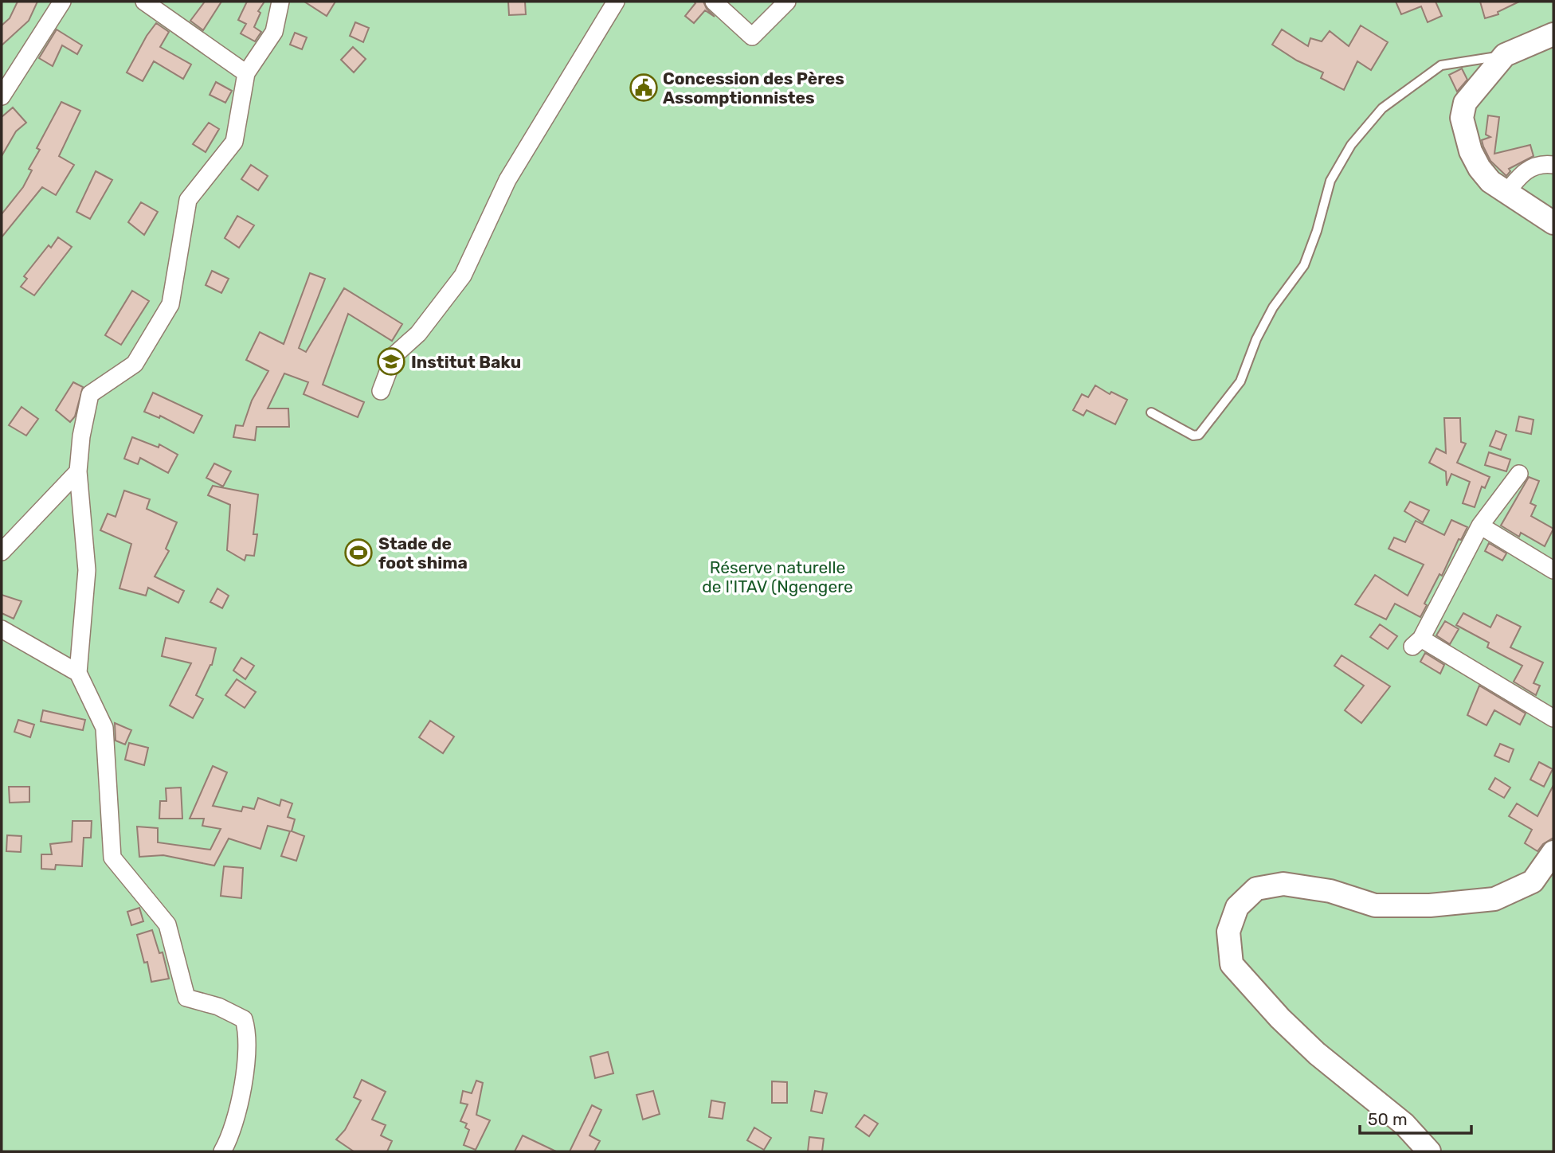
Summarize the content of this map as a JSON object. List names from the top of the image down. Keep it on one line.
{"parks":["Réserve naturelle de l'ITAV (Ngengere"],"places":{"public building":["Concession des Pères Assomptionnistes"],"school or university":["Institut Baku"],"sports":["Stade de foot shima"]},"scale_bar":"50 m"}
